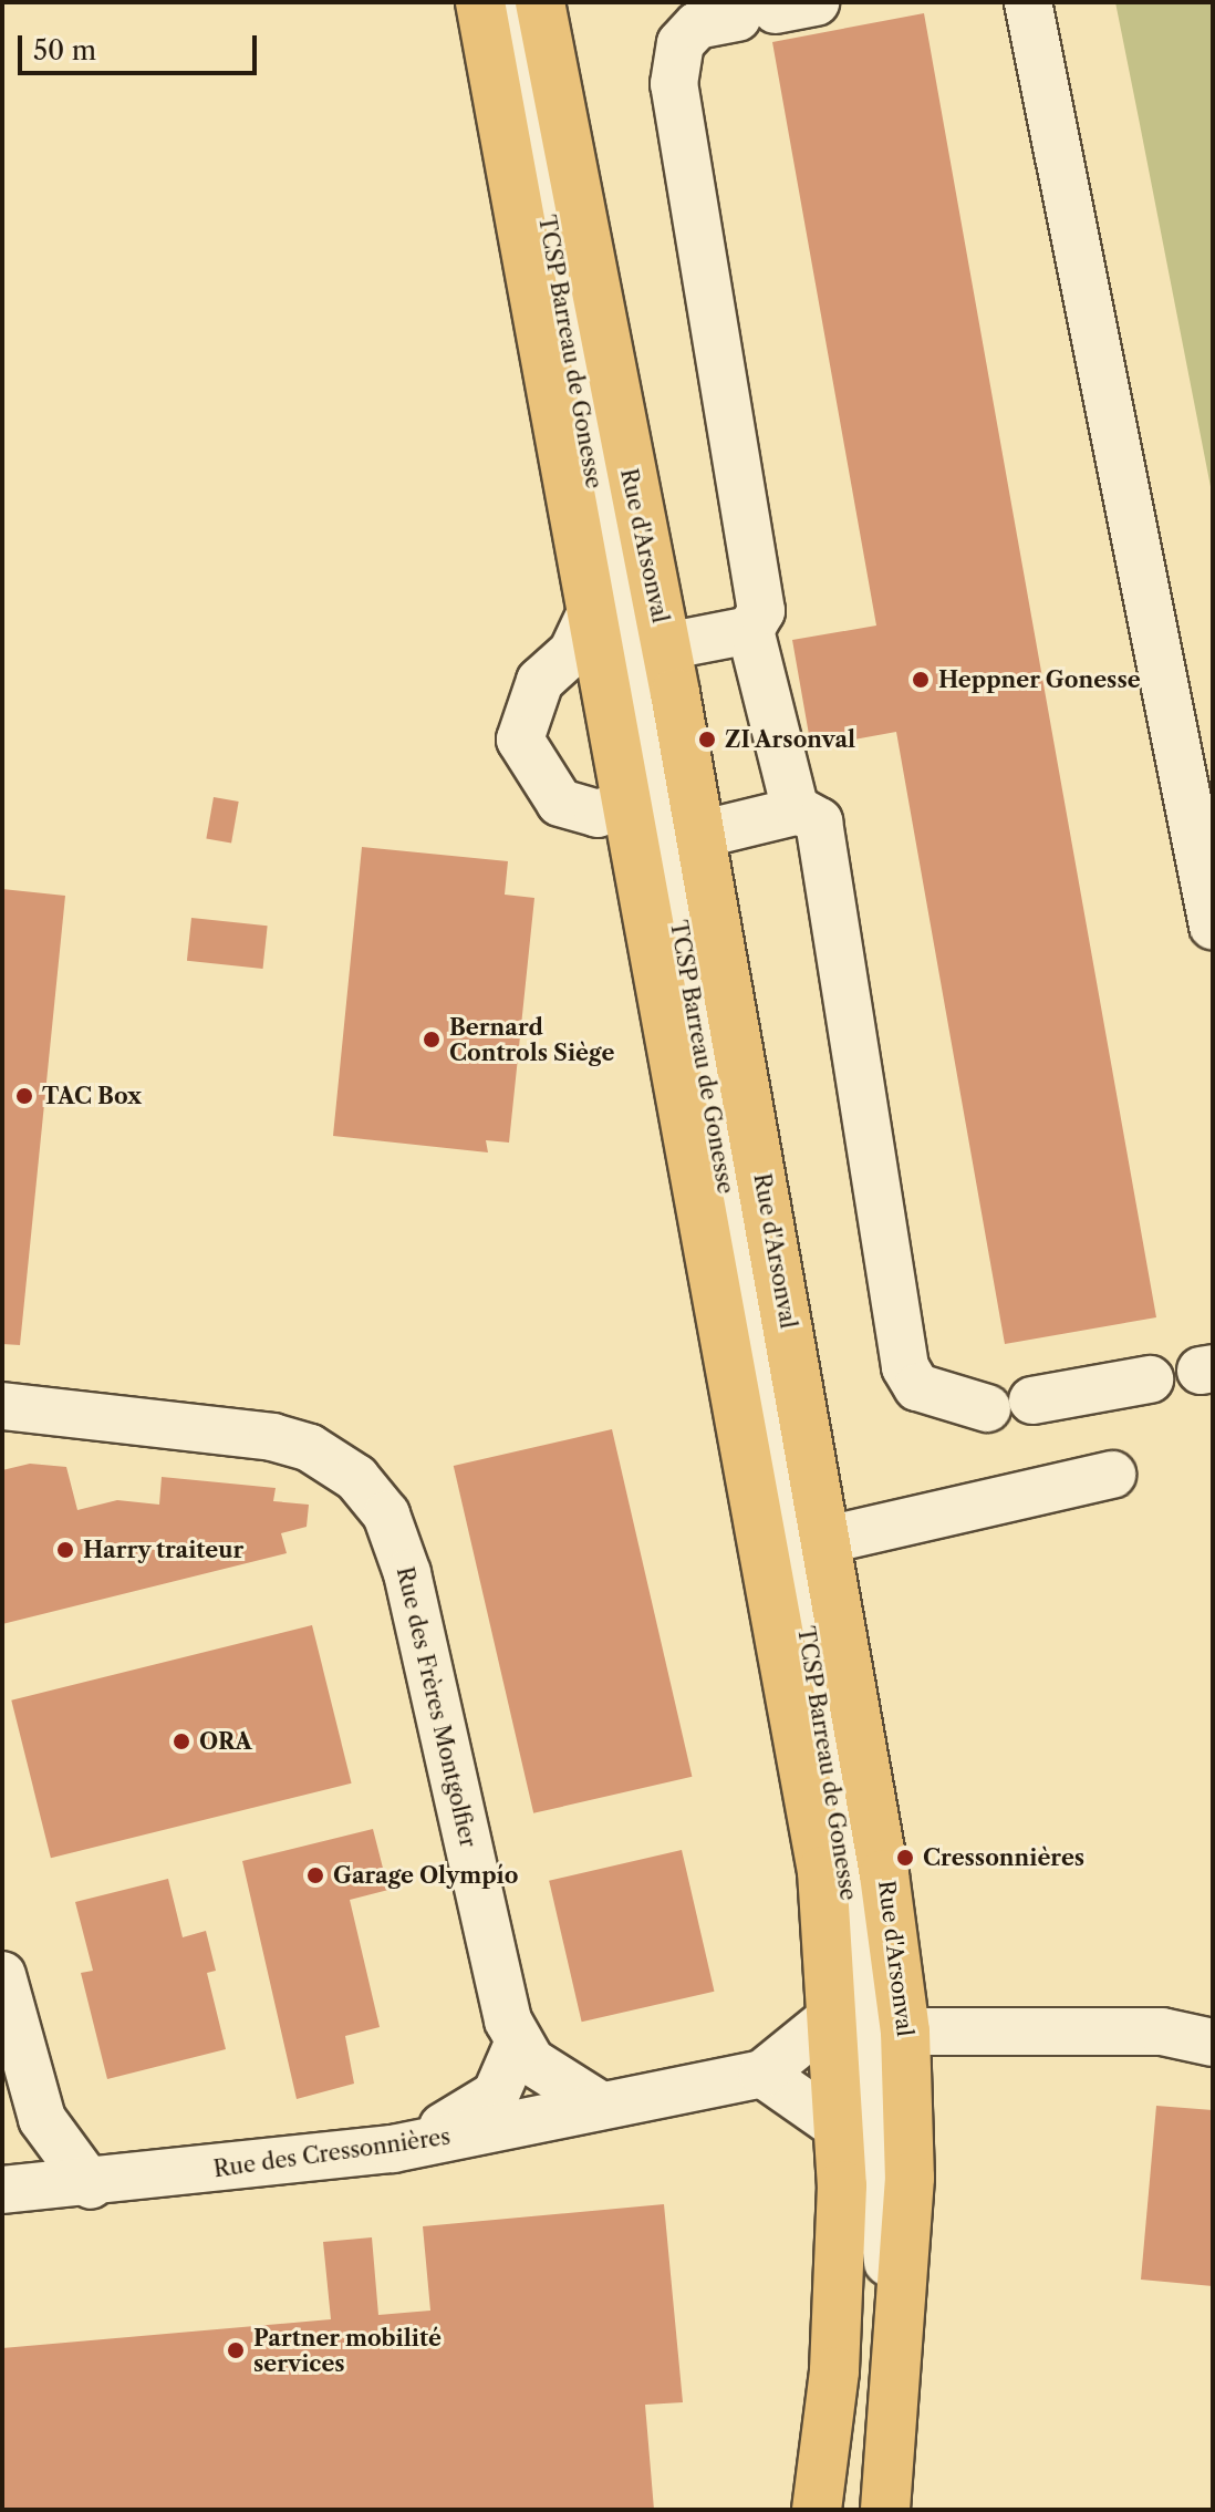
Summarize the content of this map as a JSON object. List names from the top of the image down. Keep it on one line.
{"streets":{"main road":["Rue d'Arsonval"],"street":["TCSP Barreau de Gonesse","Rue des Frères Montgolfier","Rue des Cressonnières"]},"places":["Heppner Gonesse","ZI Arsonval","Bernard Controls Siège","TAC Box","Harry traiteur","ORA","Cressonnières","Garage Olympío","Partner mobilité services"],"scale_bar":"50 m"}
